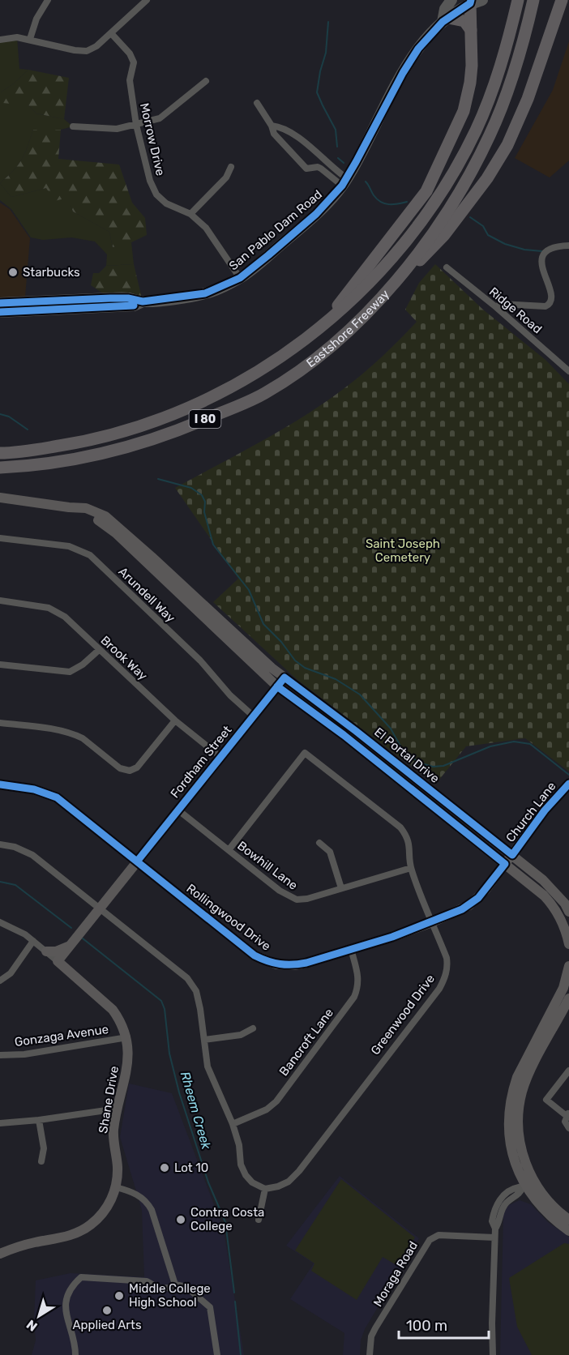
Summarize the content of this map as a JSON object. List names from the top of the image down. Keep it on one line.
{"streets":{"highway":["Eastshore Freeway","I 80"],"main road":["San Pablo Dam Road","El Portal Drive","Fordham Street","Church Lane","Rollingwood Drive","Shane Drive"],"street":["Morrow Drive","Ridge Road","Arundell Way","Brook Way","Bowhill Lane","Greenwood Drive","Gonzaga Avenue","Bancroft Lane","Moraga Road"]},"crossings":[["Morrow Drive","San Pablo Dam Road"],["Arundell Way","Fordham Street"],["Brook Way","Fordham Street"],["El Portal Drive","Fordham Street"],["El Portal Drive","Church Lane"],["El Portal Drive","Rollingwood Drive"],["Fordham Street","Bowhill Lane"],["Fordham Street","Rollingwood Drive"],["Fordham Street","Shane Drive"],["Church Lane","Rollingwood Drive"],["Bowhill Lane","Greenwood Drive"],["Rollingwood Drive","Greenwood Drive"],["Rollingwood Drive","Bancroft Lane"],["Gonzaga Avenue","Shane Drive"]],"water":["Rheem Creek"],"parks":["Saint Joseph Cemetery"],"places":["Starbucks","Lot 10","Contra Costa College","Middle College High School","Applied Arts"],"scale_bar":"100 m","north":"bottom left"}
